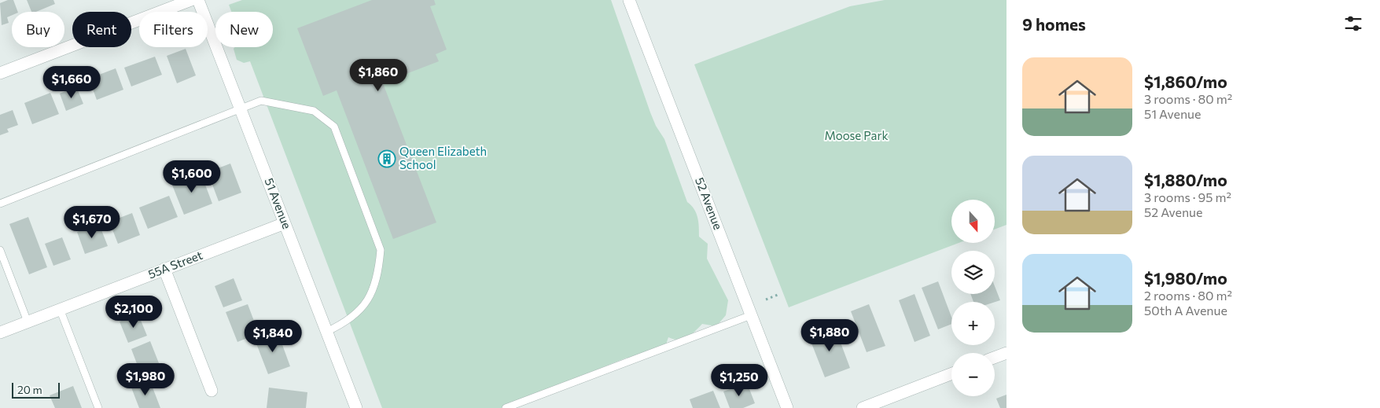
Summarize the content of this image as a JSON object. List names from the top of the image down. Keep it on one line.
{"streets":{"street":["51 Avenue","52 Avenue","55A Street"]},"crossings":[["51 Avenue","55A Street"]],"parks":["Moose Park"],"places":{"building":["Queen Elizabeth School"]},"scale_bar":"20 m","north":"bottom","page":{"heading":"9 homes","chip":["Buy","Rent","Filters","New"],"list":[{"name":"$1,860/mo","note":"3 rooms · 80 m² · 51 Avenue"},{"name":"$1,880/mo","note":"3 rooms · 95 m² · 52 Avenue"},{"name":"$1,980/mo","note":"2 rooms · 80 m² · 50th A Avenue"}],"price":["$1,860","$1,660","$1,600","$1,670","$2,100","$1,880","$1,840","$1,980","$1,250"],"map_buttons":["+","−"],"scale":"20 m"}}
